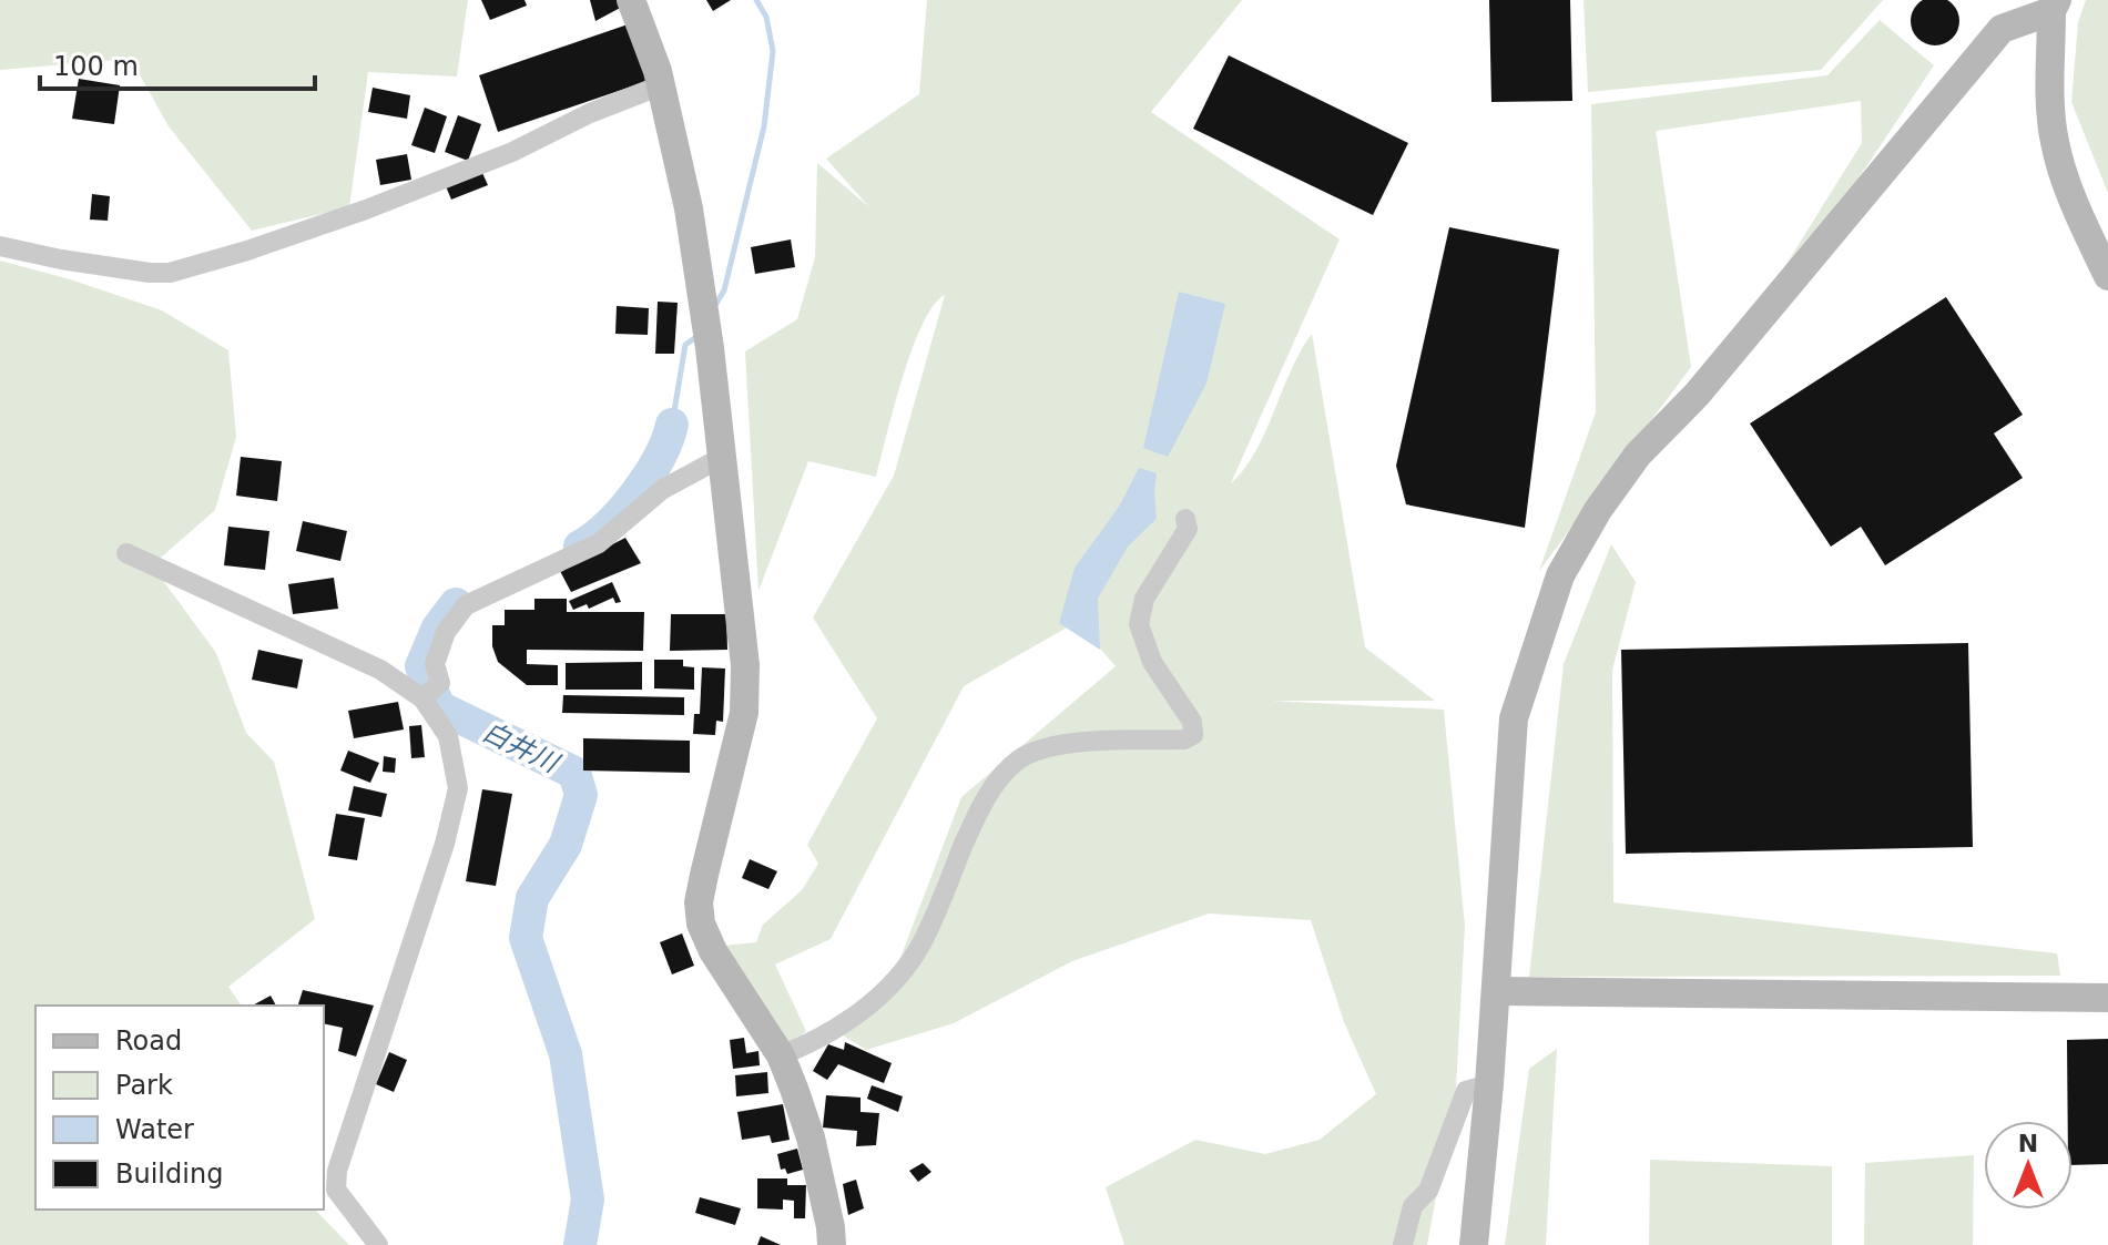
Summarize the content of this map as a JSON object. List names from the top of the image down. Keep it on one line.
{"water":["白井川"],"legend":["Road","Park","Water","Building"],"scale_bar":"100 m","north":"top"}
